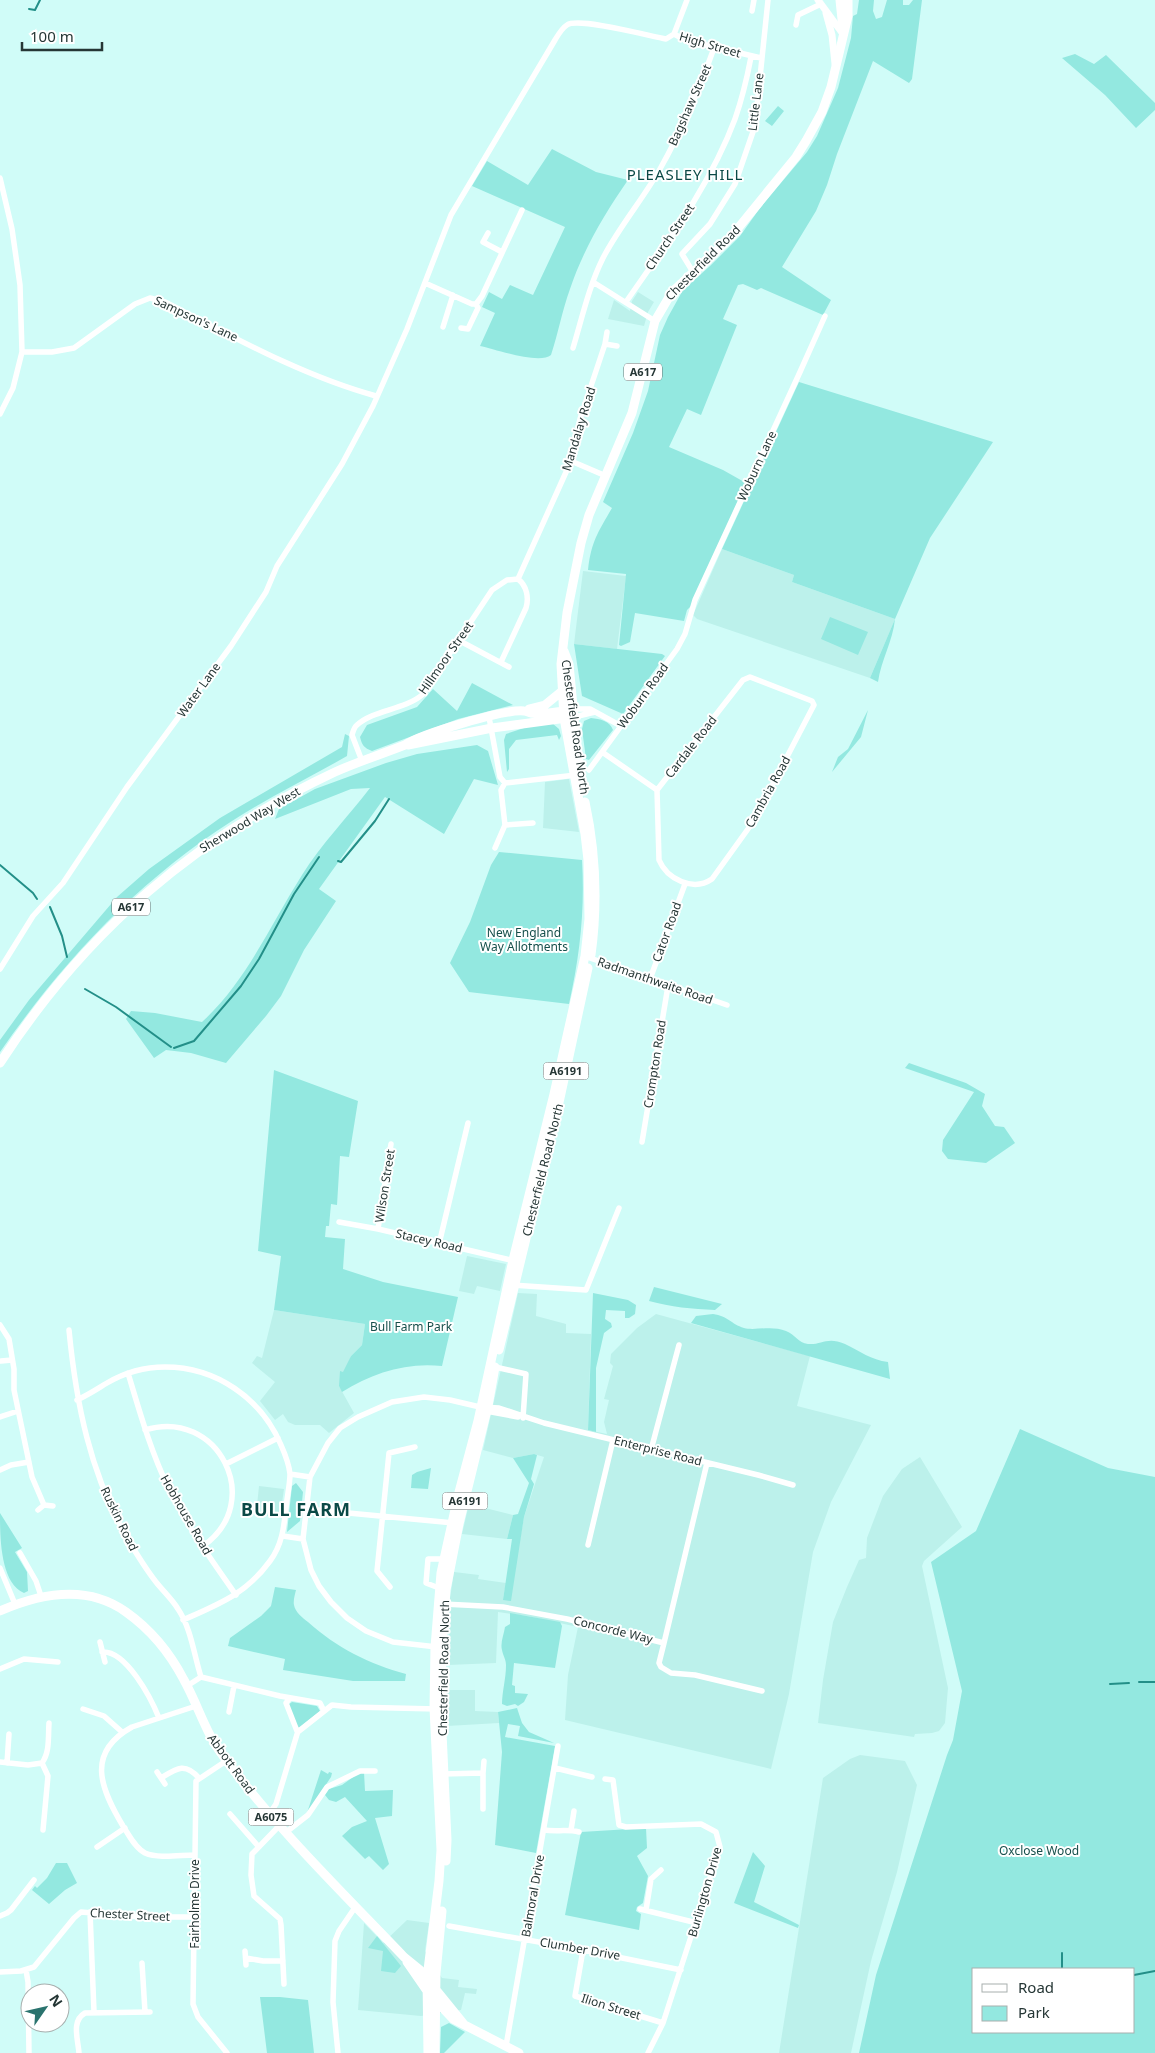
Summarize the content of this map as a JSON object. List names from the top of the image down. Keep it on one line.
{"streets":{"main road":["Chesterfield Road","A617","Chesterfield Road North","Sherwood Way West","A6191","Abbott Road","A6075"],"street":["High Street","Little Lane","Bagshaw Street","Church Street","Sampson's Lane","Mandalay Road","Woburn Lane","Hillmoor Street","Water Lane","Woburn Road","Cardale Road","Cambria Road","Cator Road","Radmanthwaite Road","Crompton Road","Wilson Street","Stacey Road","Enterprise Road","Hobhouse Road","Ruskin Road","Concorde Way","Burlington Drive","Balmoral Drive","Fairholme Drive","Chester Street","Clumber Drive","Ilion Street"]},"crossings":[["High Street","Little Lane"],["High Street","Bagshaw Street"],["High Street","Church Street"],["High Street","Water Lane"],["Little Lane","Chesterfield Road"],["Chesterfield Road","A617"],["Chesterfield Road","Chesterfield Road North"],["Sampson's Lane","Water Lane"],["A617","Chesterfield Road North"],["A617","Sherwood Way West"],["Mandalay Road","Hillmoor Street"],["Woburn Lane","Woburn Road"],["Hillmoor Street","Sherwood Way West"],["Chesterfield Road North","Sherwood Way West"],["Chesterfield Road North","Radmanthwaite Road"],["Chesterfield Road North","A6191"],["Chesterfield Road North","Stacey Road"],["Chesterfield Road North","Enterprise Road"],["Chesterfield Road North","Concorde Way"],["Chesterfield Road North","Abbott Road"],["Chesterfield Road North","A6075"],["Cardale Road","Cambria Road"],["Cardale Road","Cator Road"],["Cambria Road","Cator Road"],["Cator Road","Radmanthwaite Road"],["Radmanthwaite Road","Crompton Road"],["A6191","Abbott Road"],["A6191","A6075"],["Wilson Street","Stacey Road"],["Enterprise Road","Concorde Way"],["Abbott Road","A6075"],["A6075","Balmoral Drive"],["Burlington Drive","Clumber Drive"],["Burlington Drive","Ilion Street"],["Balmoral Drive","Clumber Drive"],["Fairholme Drive","Chester Street"],["Clumber Drive","Ilion Street"]],"districts":["PLEASLEY HILL","BULL FARM"],"parks":["New England Way Allotments","Bull Farm Park","Oxclose Wood"],"legend":["Road","Park"],"scale_bar":"100 m","north":"top right"}
